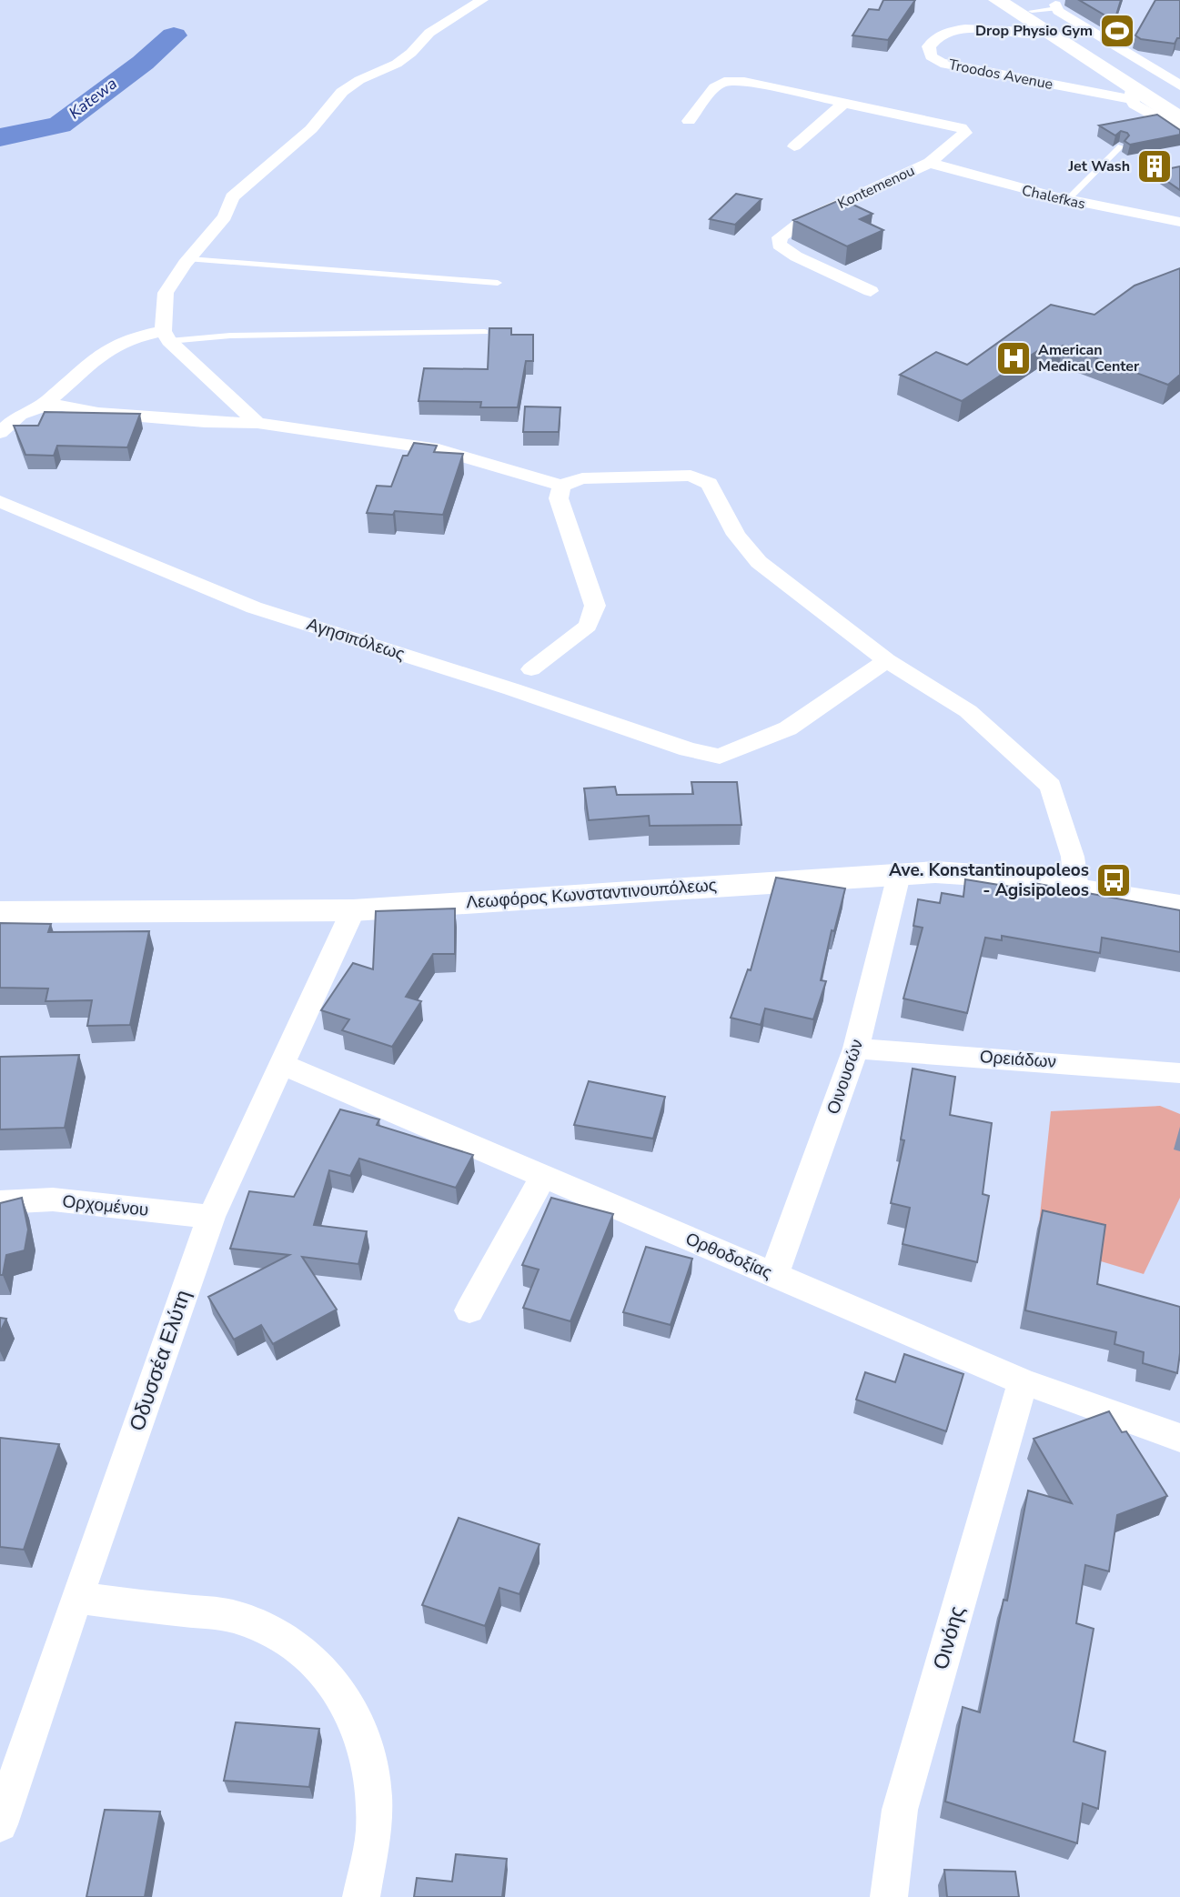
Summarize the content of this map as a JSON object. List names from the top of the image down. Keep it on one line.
{"streets":{"street":["Troodos Avenue","Kontemenou","Chalefkas","Αγησιπόλεως","Λεωφόρος Κωνσταντινουπόλεως","Ορειάδων","Οινουσών","Ορχομένου","Ορθοδοξίας","Οδυσσέα Ελύτη","Οινόης"]},"crossings":[["Kontemenou","Chalefkas"],["Λεωφόρος Κωνσταντινουπόλεως","Οινουσών"],["Λεωφόρος Κωνσταντινουπόλεως","Οδυσσέα Ελύτη"],["Ορειάδων","Οινουσών"],["Οινουσών","Ορθοδοξίας"],["Ορχομένου","Οδυσσέα Ελύτη"],["Ορθοδοξίας","Οδυσσέα Ελύτη"],["Ορθοδοξίας","Οινόης"]],"water":["Katewa"],"places":{"sports":["Drop Physio Gym"],"building":["Jet Wash"],"hospital":["American Medical Center"],"bus stop":["Ave. Konstantinoupoleos - Agisipoleos"]}}
